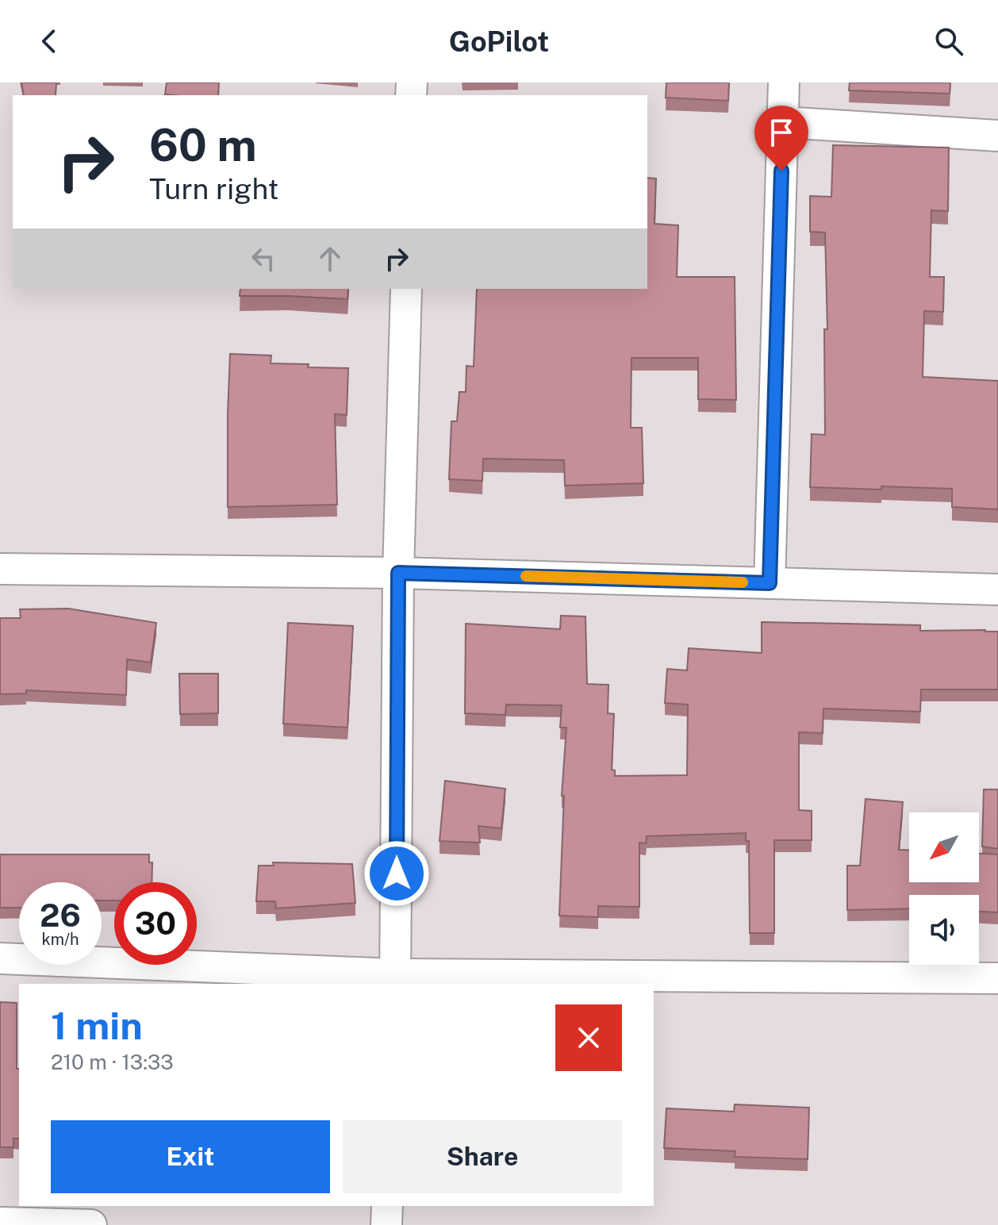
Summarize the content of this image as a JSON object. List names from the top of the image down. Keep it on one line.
{"north":"bottom left","page":{"header":"GoPilot","turn":["60 m","Turn right"],"speed":"26 km/h","limit":"30","heading":["1 min","210 m · 13:33"],"buttons":["Exit","Share"]}}
